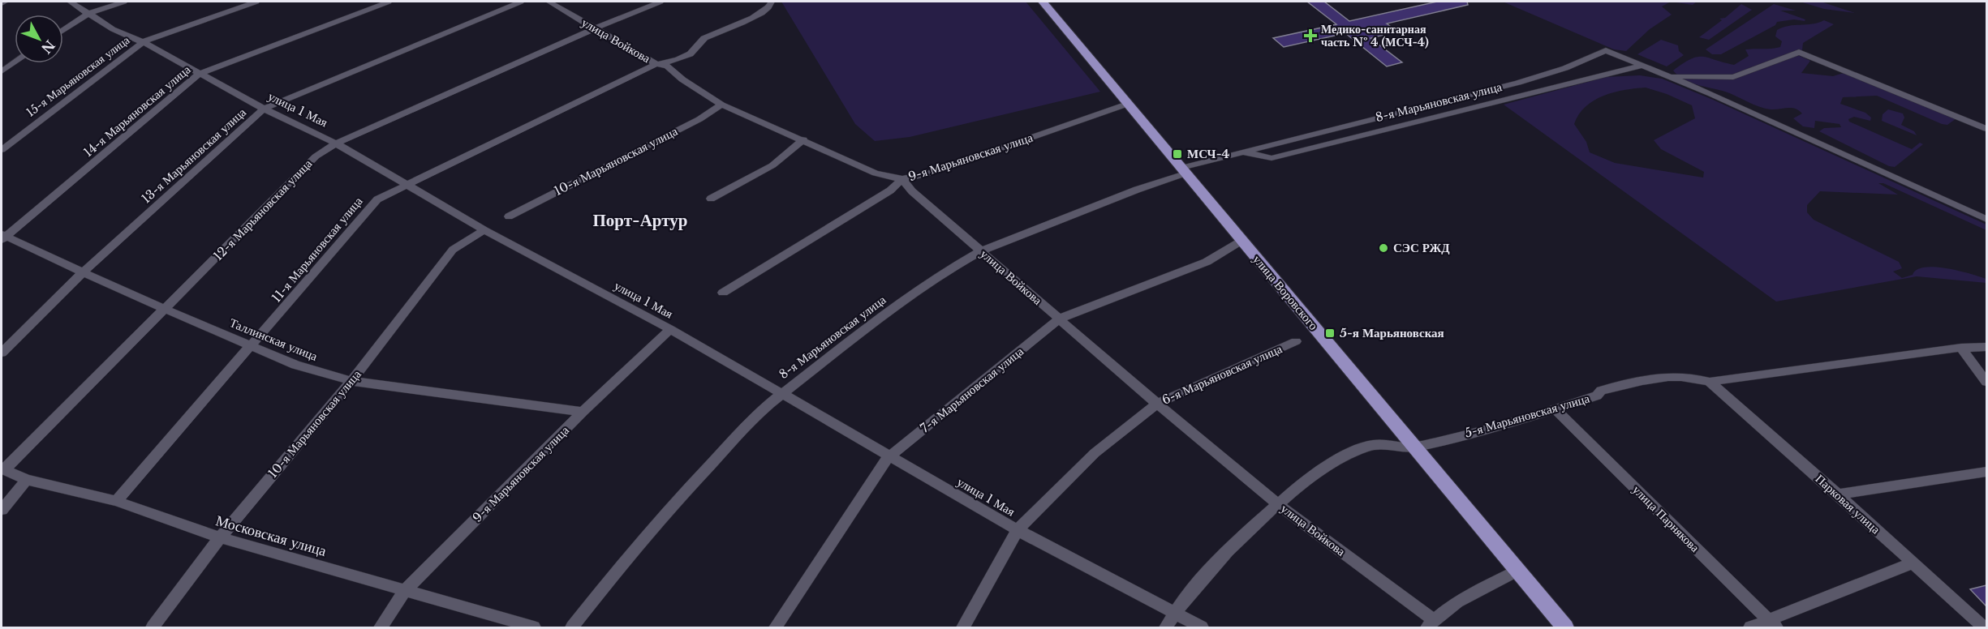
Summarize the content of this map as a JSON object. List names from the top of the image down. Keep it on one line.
{"streets":{"main road":["улица Воровского"],"street":["улица Войкова","15-я Марьяновская улица","8-я Марьяновская улица","улица 1 Мая","14-я Марьяновская улица","13-я Марьяновская улица","9-я Марьяновская улица","10-я Марьяновская улица","12-я Марьяновская улица","11-я Марьяновская улица","Таллинская улица","6-я Марьяновская улица","7-я Марьяновская улица","5-я Марьяновская улица","Парковая улица","улица Парнякова","Московская улица"]},"crossings":[["улица Войкова","8-я Марьяновская улица"],["улица Войкова","9-я Марьяновская улица"],["улица Войкова","10-я Марьяновская улица"],["улица Войкова","12-я Марьяновская улица"],["улица Войкова","11-я Марьяновская улица"],["улица Войкова","6-я Марьяновская улица"],["улица Войкова","7-я Марьяновская улица"],["улица Войкова","5-я Марьяновская улица"],["15-я Марьяновская улица","улица 1 Мая"],["8-я Марьяновская улица","улица 1 Мая"],["8-я Марьяновская улица","улица Воровского"],["улица 1 Мая","14-я Марьяновская улица"],["улица 1 Мая","13-я Марьяновская улица"],["улица 1 Мая","9-я Марьяновская улица"],["улица 1 Мая","10-я Марьяновская улица"],["улица 1 Мая","12-я Марьяновская улица"],["улица 1 Мая","11-я Марьяновская улица"],["улица 1 Мая","6-я Марьяновская улица"],["улица 1 Мая","7-я Марьяновская улица"],["улица 1 Мая","5-я Марьяновская улица"],["14-я Марьяновская улица","Таллинская улица"],["13-я Марьяновская улица","Таллинская улица"],["9-я Марьяновская улица","улица Воровского"],["9-я Марьяновская улица","Таллинская улица"],["9-я Марьяновская улица","Московская улица"],["10-я Марьяновская улица","Таллинская улица"],["10-я Марьяновская улица","Московская улица"],["12-я Марьяновская улица","Таллинская улица"],["12-я Марьяновская улица","Московская улица"],["11-я Марьяновская улица","Таллинская улица"],["11-я Марьяновская улица","Московская улица"],["улица Воровского","7-я Марьяновская улица"],["улица Воровского","5-я Марьяновская улица"],["5-я Марьяновская улица","Парковая улица"],["5-я Марьяновская улица","улица Парнякова"]],"districts":["Порт-Артур"],"places":{"health":["Медико-санитарная часть № 4 (МСЧ-4)"],"transit":["МСЧ-4","5-я Марьяновская"],"other":["СЭС РЖД"]},"north":"bottom right"}
